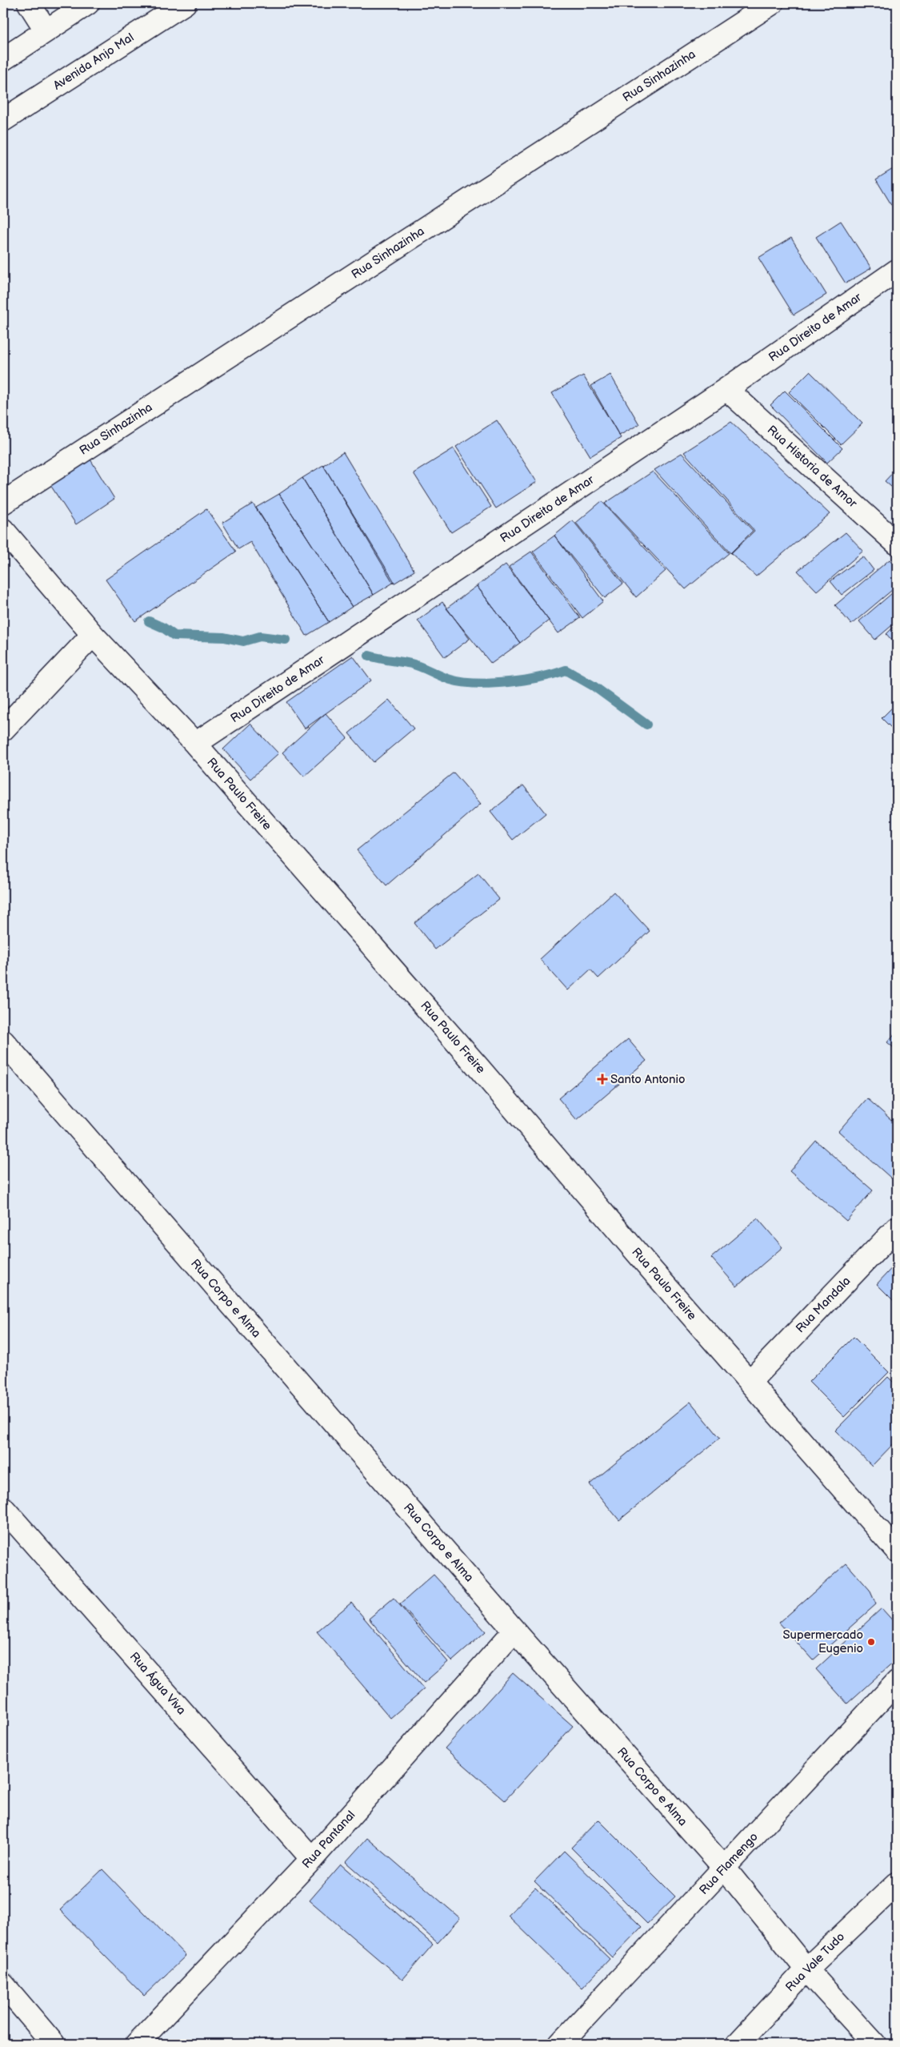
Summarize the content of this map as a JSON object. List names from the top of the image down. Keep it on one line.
{"streets":{"street":["Avenida Anjo Mal","Rua Sinhazinha","Rua Direito de Amar","Rua Historia de Amor","Rua Paulo Freire","Rua Corpo e Alma","Rua Mandala","Rua Água Viva","Rua Pantanal","Rua Flamengo","Rua Vale Tudo"]},"crossings":[["Rua Direito de Amar","Rua Historia de Amor"],["Rua Direito de Amar","Rua Paulo Freire"],["Rua Paulo Freire","Rua Mandala"],["Rua Corpo e Alma","Rua Pantanal"],["Rua Corpo e Alma","Rua Flamengo"],["Rua Corpo e Alma","Rua Vale Tudo"],["Rua Água Viva","Rua Pantanal"]],"places":{"health":["Santo Antonio"],"other":["Supermercado Eugenio"]}}
